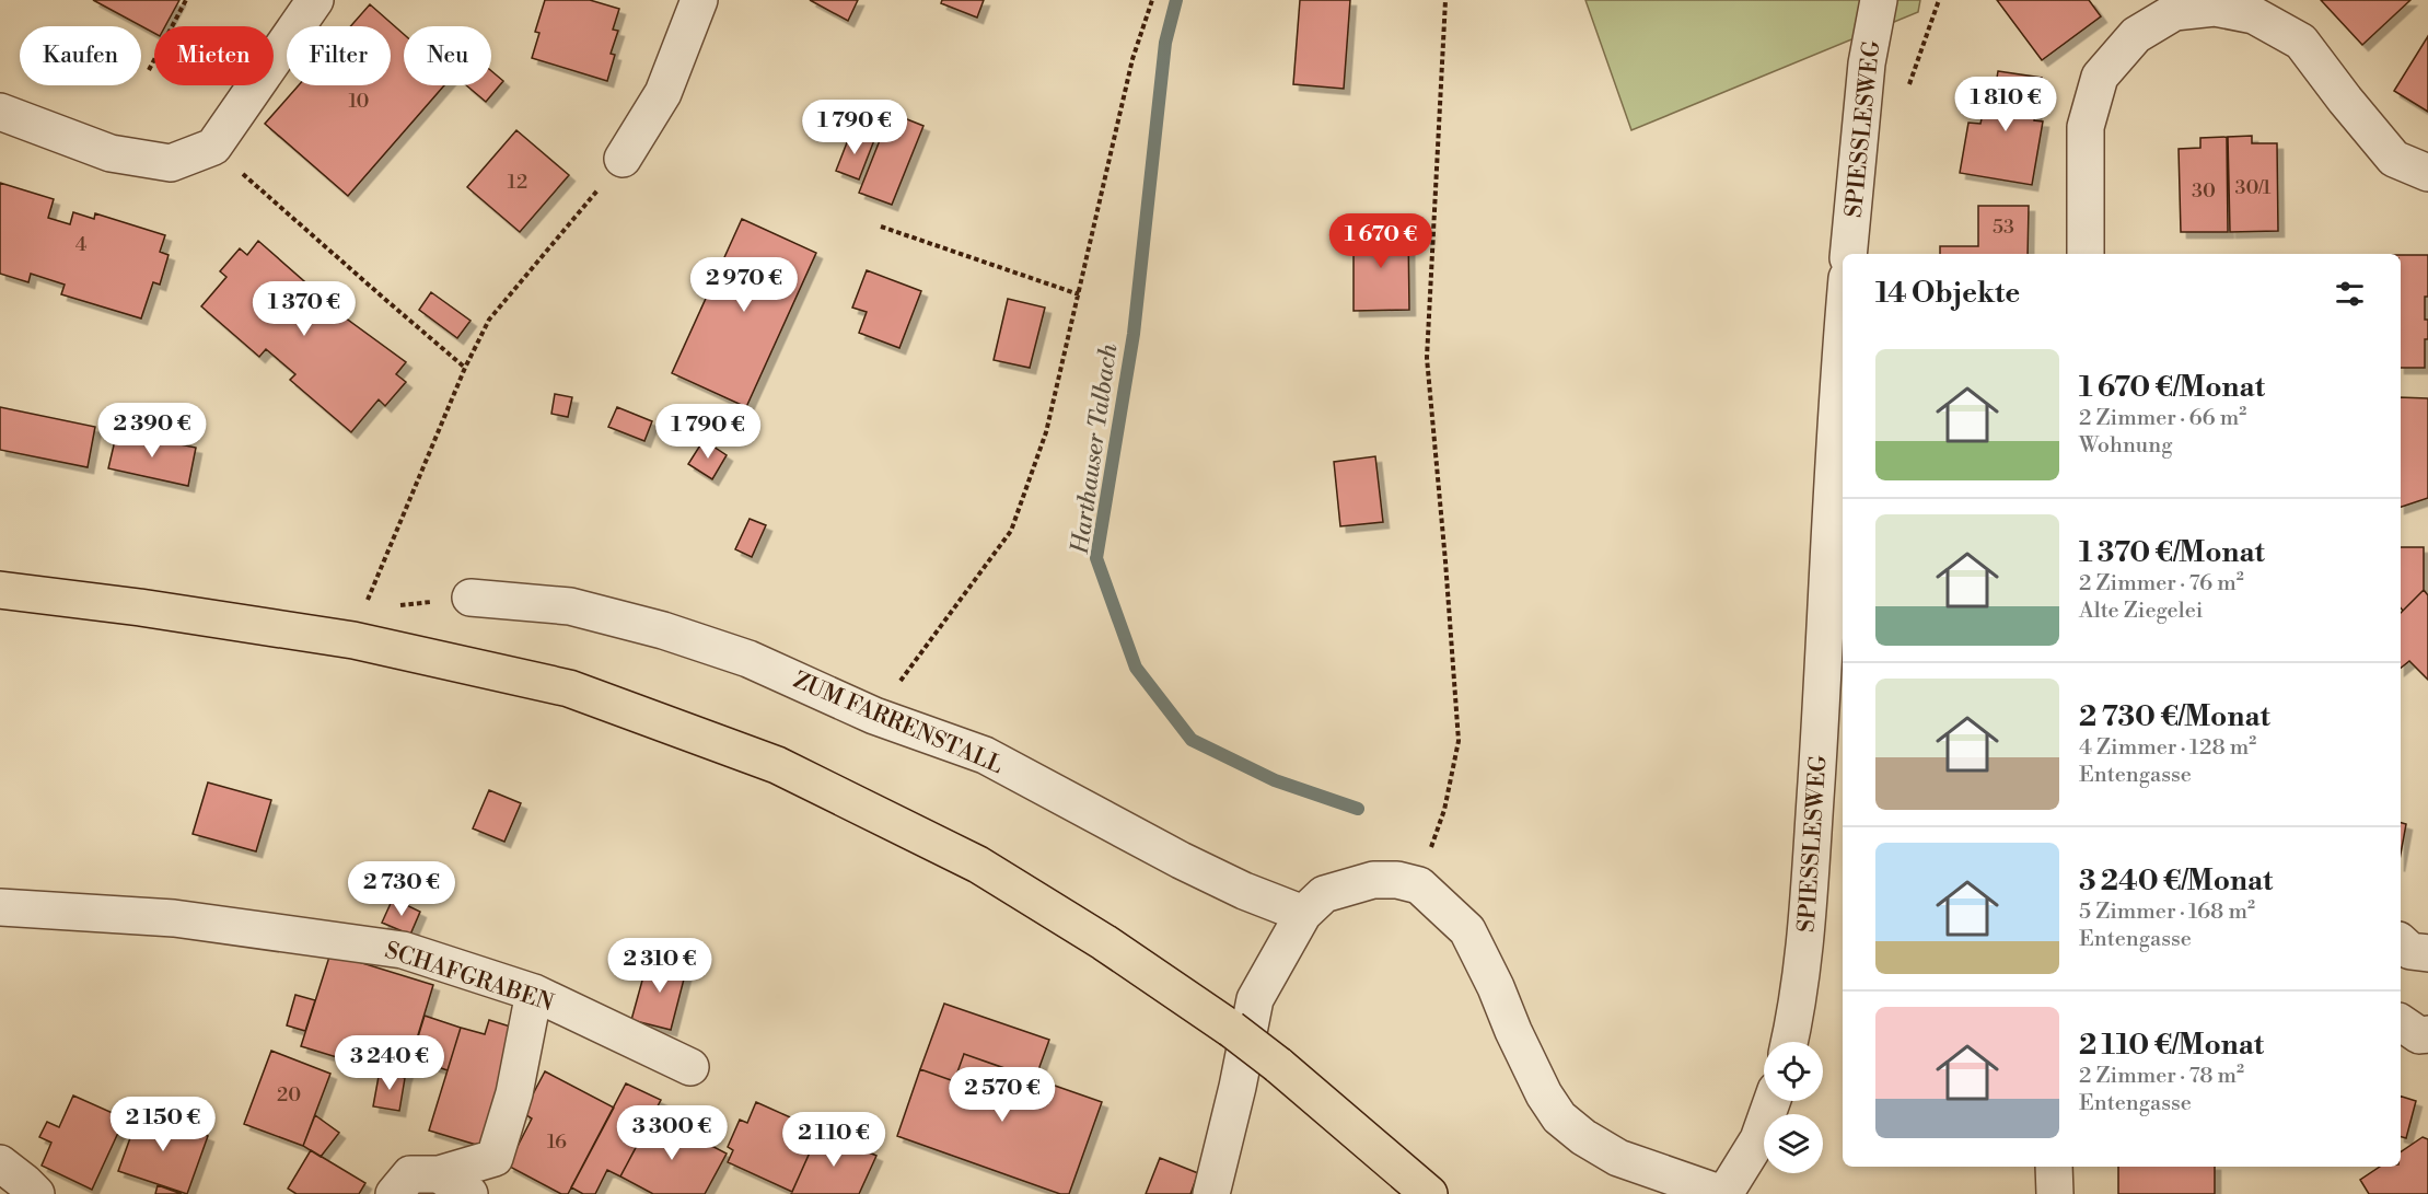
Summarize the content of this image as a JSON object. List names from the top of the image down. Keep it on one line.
{"streets":{"street":["SPIESSLESWEG","ZUM FARRENSTALL","SCHAFGRABEN"]},"water":["Harthauser Talbach"],"house_numbers":["10","12","30/1","30","53","4","20","16"],"page":{"chip":["Kaufen","Mieten","Filter","Neu"],"price":["1 810 €","1 790 €","1 670 €","2 970 €","1 370 €","2 390 €","1 790 €","2 730 €","2 310 €","3 240 €","2 570 €","2 150 €","3 300 €","2 110 €"],"heading":"14 Objekte","list":[{"name":"1 670 €/Monat","note":"2 Zimmer · 66 m² · Wohnung"},{"name":"1 370 €/Monat","note":"2 Zimmer · 76 m² · Alte Ziegelei"},{"name":"2 730 €/Monat","note":"4 Zimmer · 128 m² · Entengasse"},{"name":"3 240 €/Monat","note":"5 Zimmer · 168 m² · Entengasse"},{"name":"2 110 €/Monat","note":"2 Zimmer · 78 m² · Entengasse"}]}}
